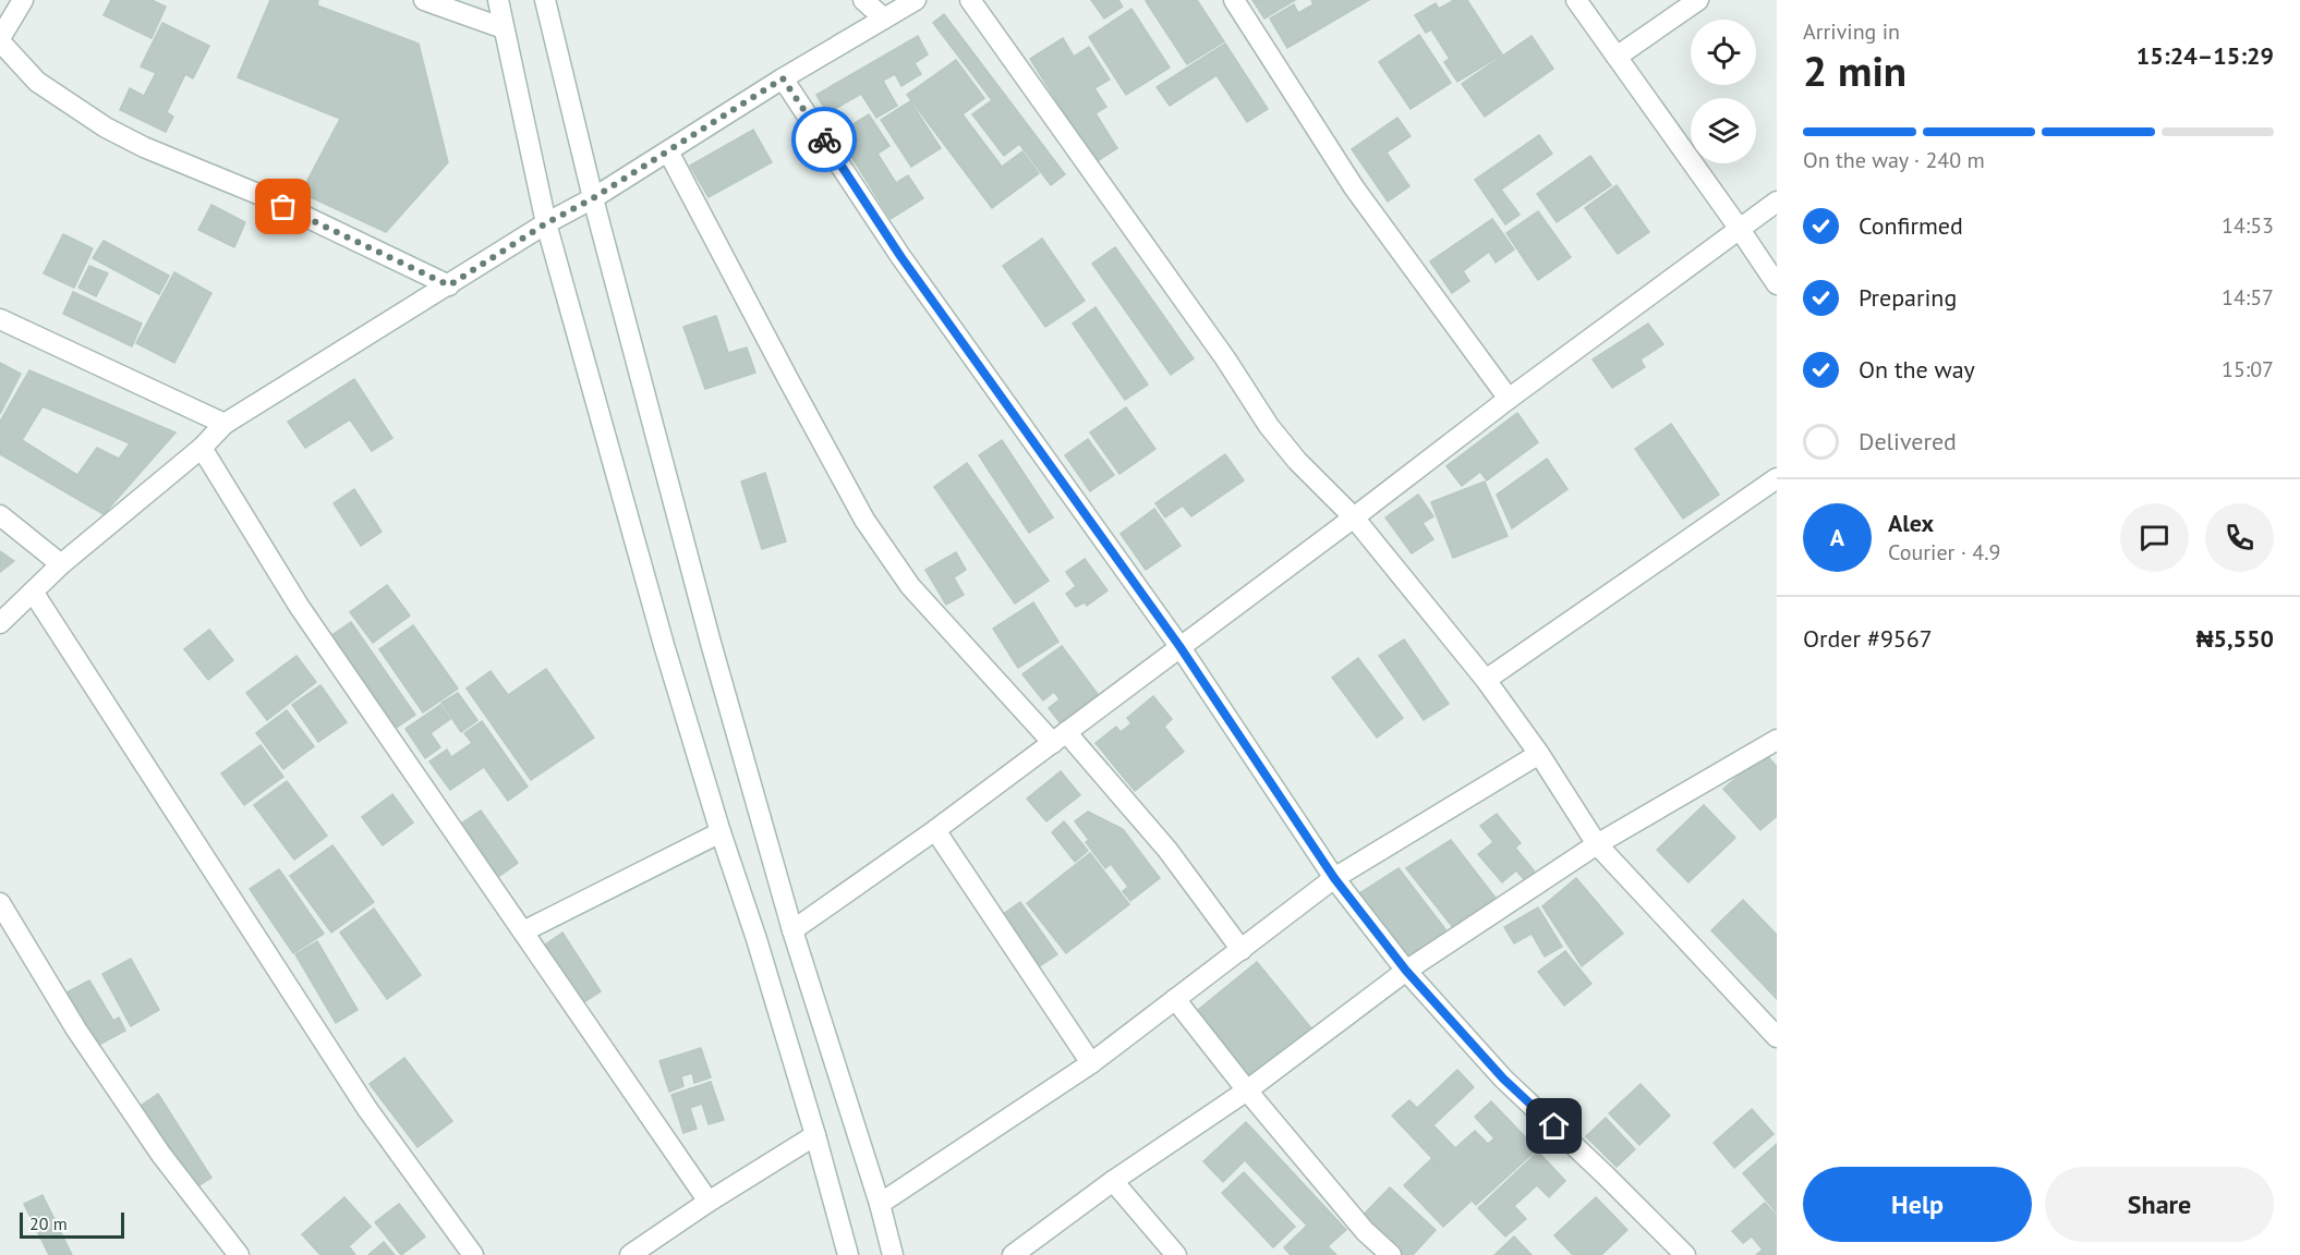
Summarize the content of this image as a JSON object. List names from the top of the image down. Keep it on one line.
{"scale_bar":"20 m","page":{"heading":["2 min","Arriving in","15:24–15:29"],"panel":["Alex","Courier · 4.9","Order #9567","₦5,550"],"bar":"On the way · 240 m","list":[["Confirmed","14:53"],["Preparing","14:57"],["On the way","15:07"],"Delivered"],"round":"A","buttons":["Help","Share"],"scale":"20 m"}}
